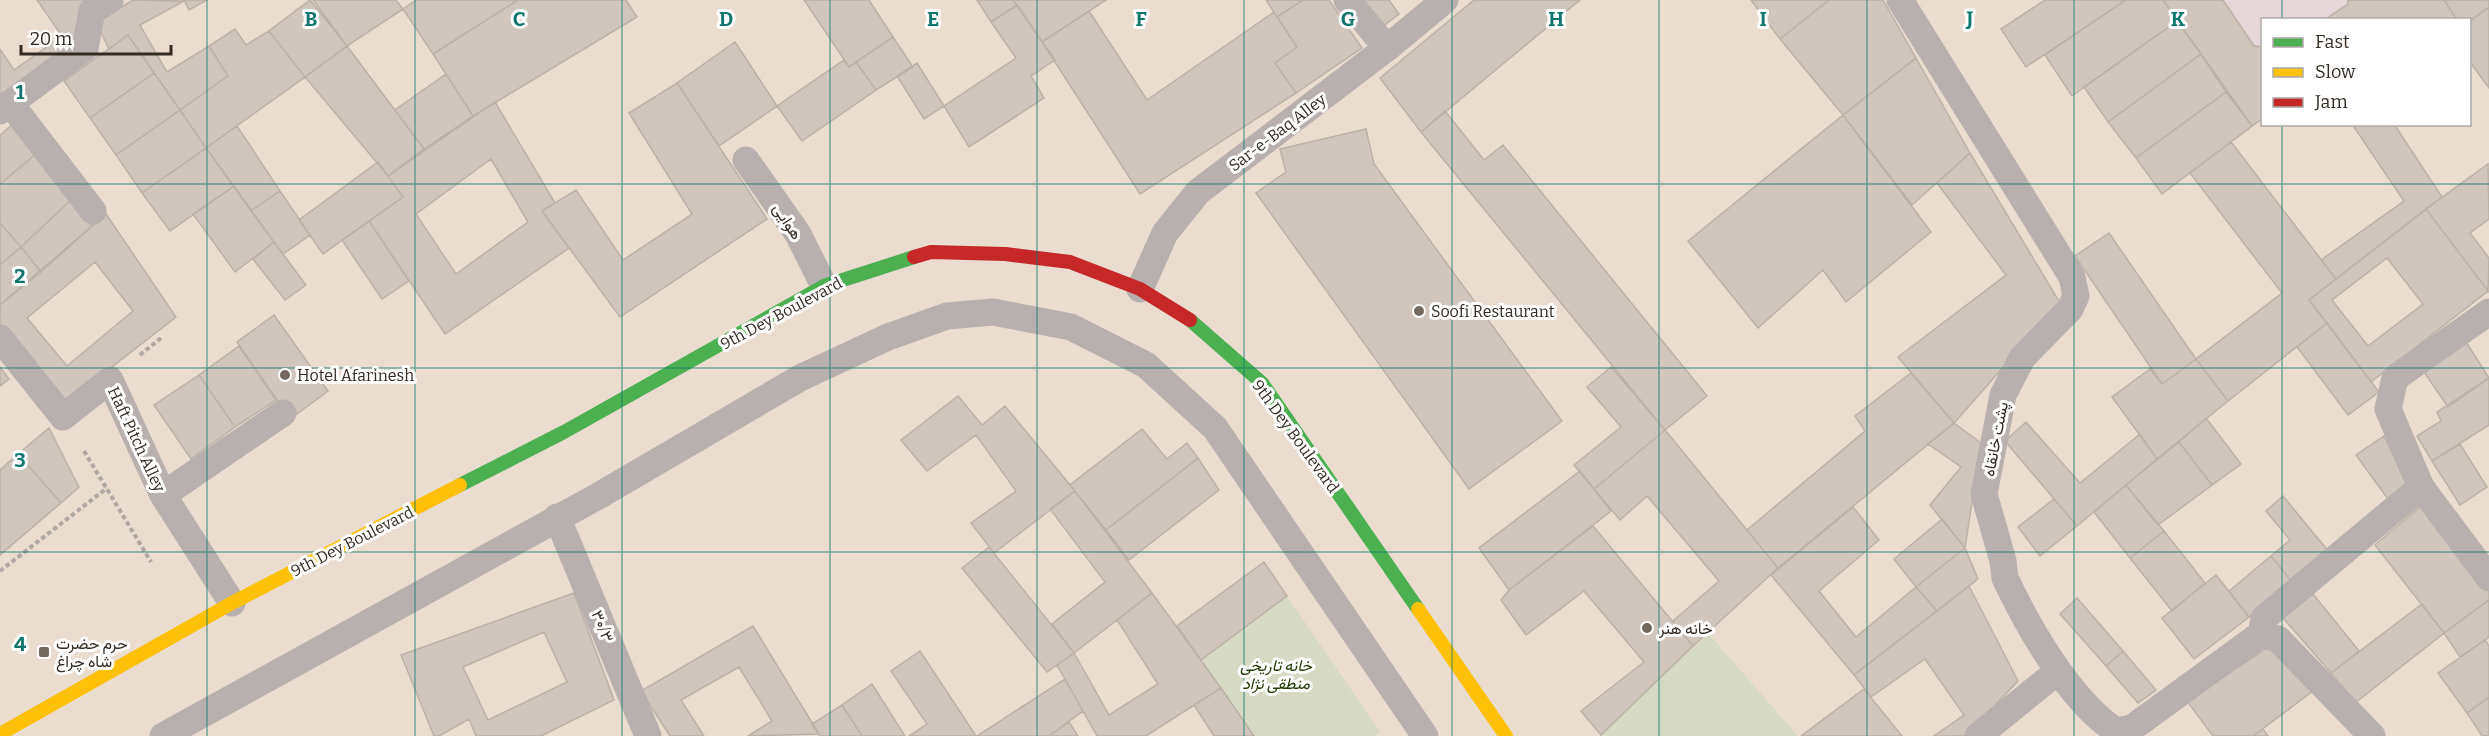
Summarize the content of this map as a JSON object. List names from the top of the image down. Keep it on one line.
{"streets":{"street":["9th Dey Boulevard"],"lane":["Sar-e-Baq Alley","هوایی","Haft Pitch Alley","پشت خانقاه","۳۰/۳"]},"crossings":[["Sar-e-Baq Alley","9th Dey Boulevard"],["هوایی","9th Dey Boulevard"],["9th Dey Boulevard","Haft Pitch Alley"]],"parks":["خانه تاریخی منطقی نژاد"],"places":{"other":["Soofi Restaurant","Hotel Afarinesh","خانه هنر"],"transit":["حرم حضرت شاه چراغ"]},"legend":["Fast","Slow","Jam"],"scale_bar":"20 m","grid":{"columns":["B","C","D","E","F","G","H","I","J","K"],"rows":["1","2","3","4"]}}
